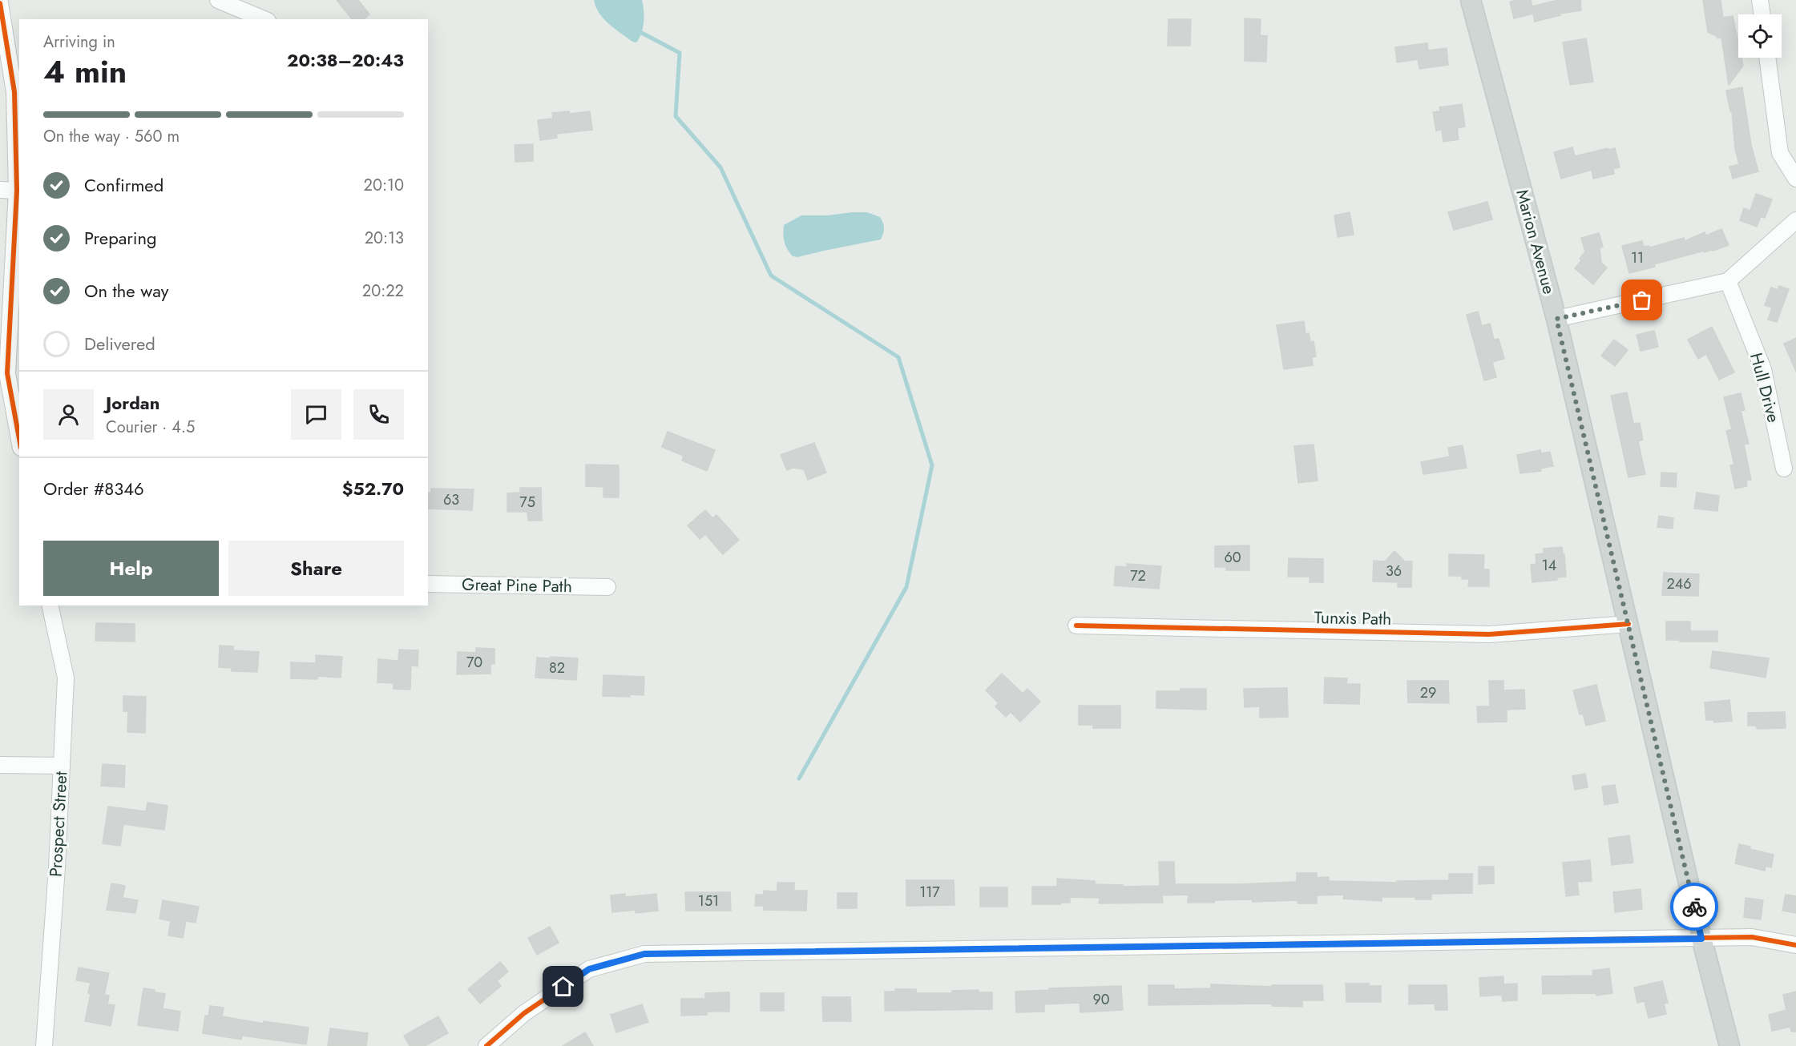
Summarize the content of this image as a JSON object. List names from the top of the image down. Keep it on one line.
{"streets":{"main road":["Marion Avenue"],"street":["Hull Drive","Great Pine Path","Tunxis Path","Prospect Street"]},"crossings":[["Marion Avenue","Tunxis Path"]],"house_numbers":["11","63","75","60","14","36","72","246","70","82","29","117","151","90"],"page":{"heading":["4 min","Arriving in","20:38–20:43"],"panel":["Jordan","Courier · 4.5","Order #8346","$52.70"],"bar":"On the way · 560 m","list":[["Confirmed","20:10"],["Preparing","20:13"],["On the way","20:22"],"Delivered"],"buttons":["Help","Share"]}}
